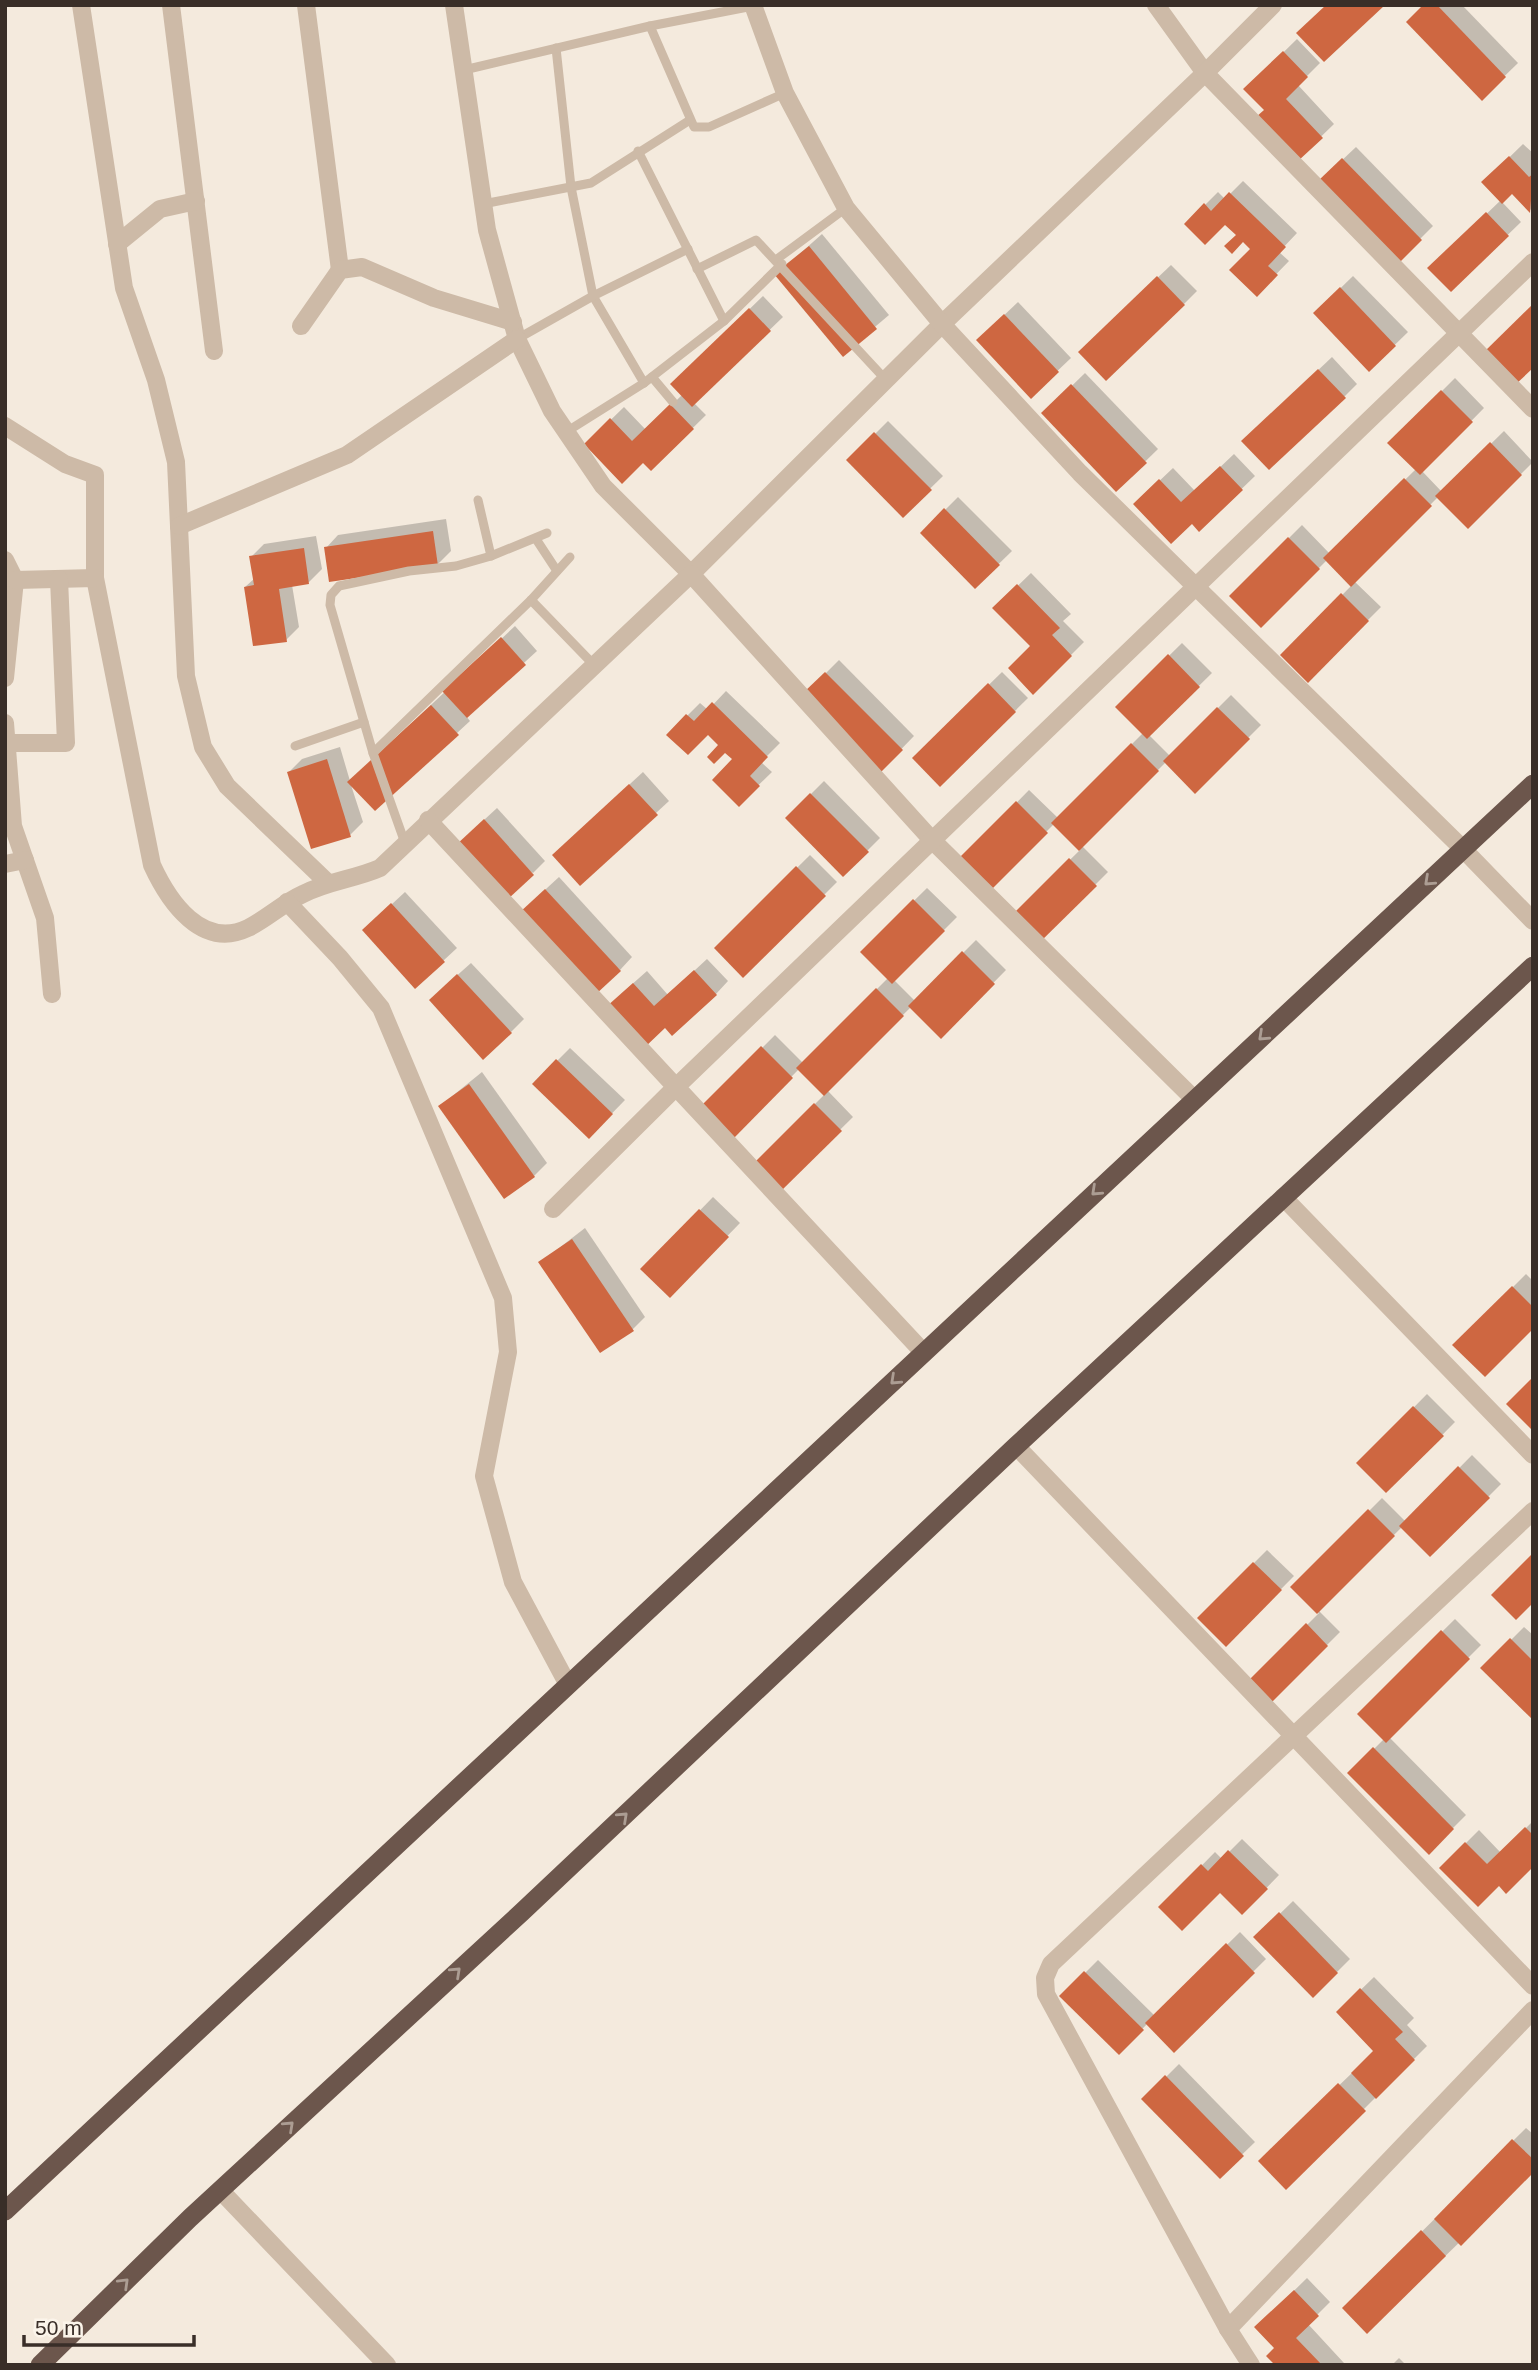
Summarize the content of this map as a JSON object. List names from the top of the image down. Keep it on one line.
{"scale_bar":"50 m"}
